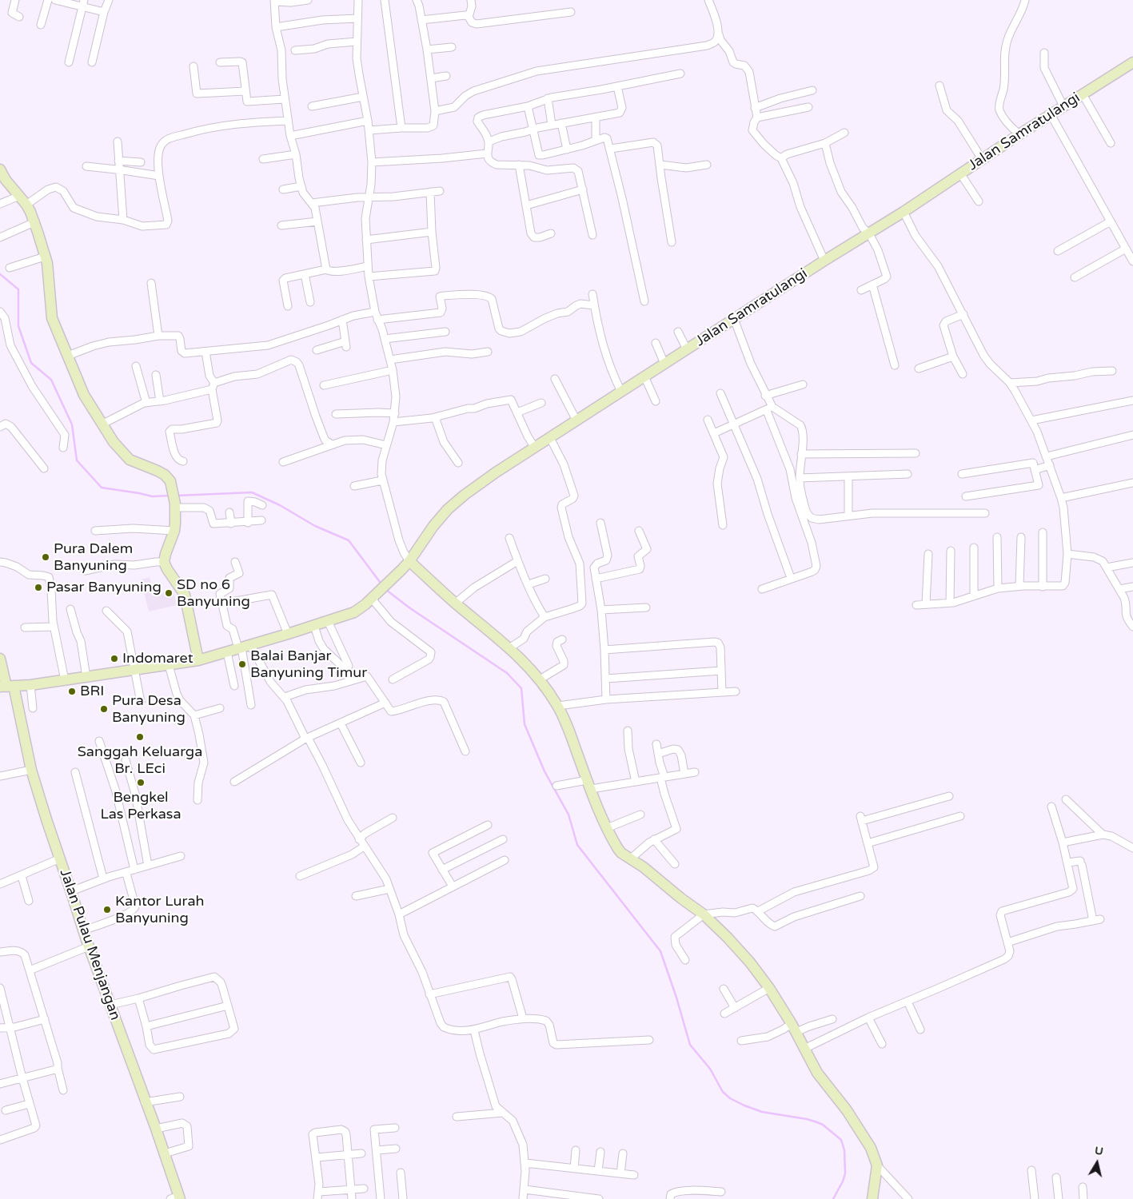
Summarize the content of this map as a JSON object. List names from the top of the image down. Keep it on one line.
{"streets":{"street":["Jalan Samratulangi","Jalan Pulau Menjangan"]},"crossings":[["Jalan Samratulangi","Jalan Pulau Menjangan"]],"places":["Pura Dalem Banyuning","Pasar Banyuning","SD no 6 Banyuning","Indomaret","Balai Banjar Banyuning Timur","BRI","Pura Desa Banyuning","Sanggah Keluarga Br. LEci","Bengkel Las Perkasa","Kantor Lurah Banyuning"],"north":"top"}
